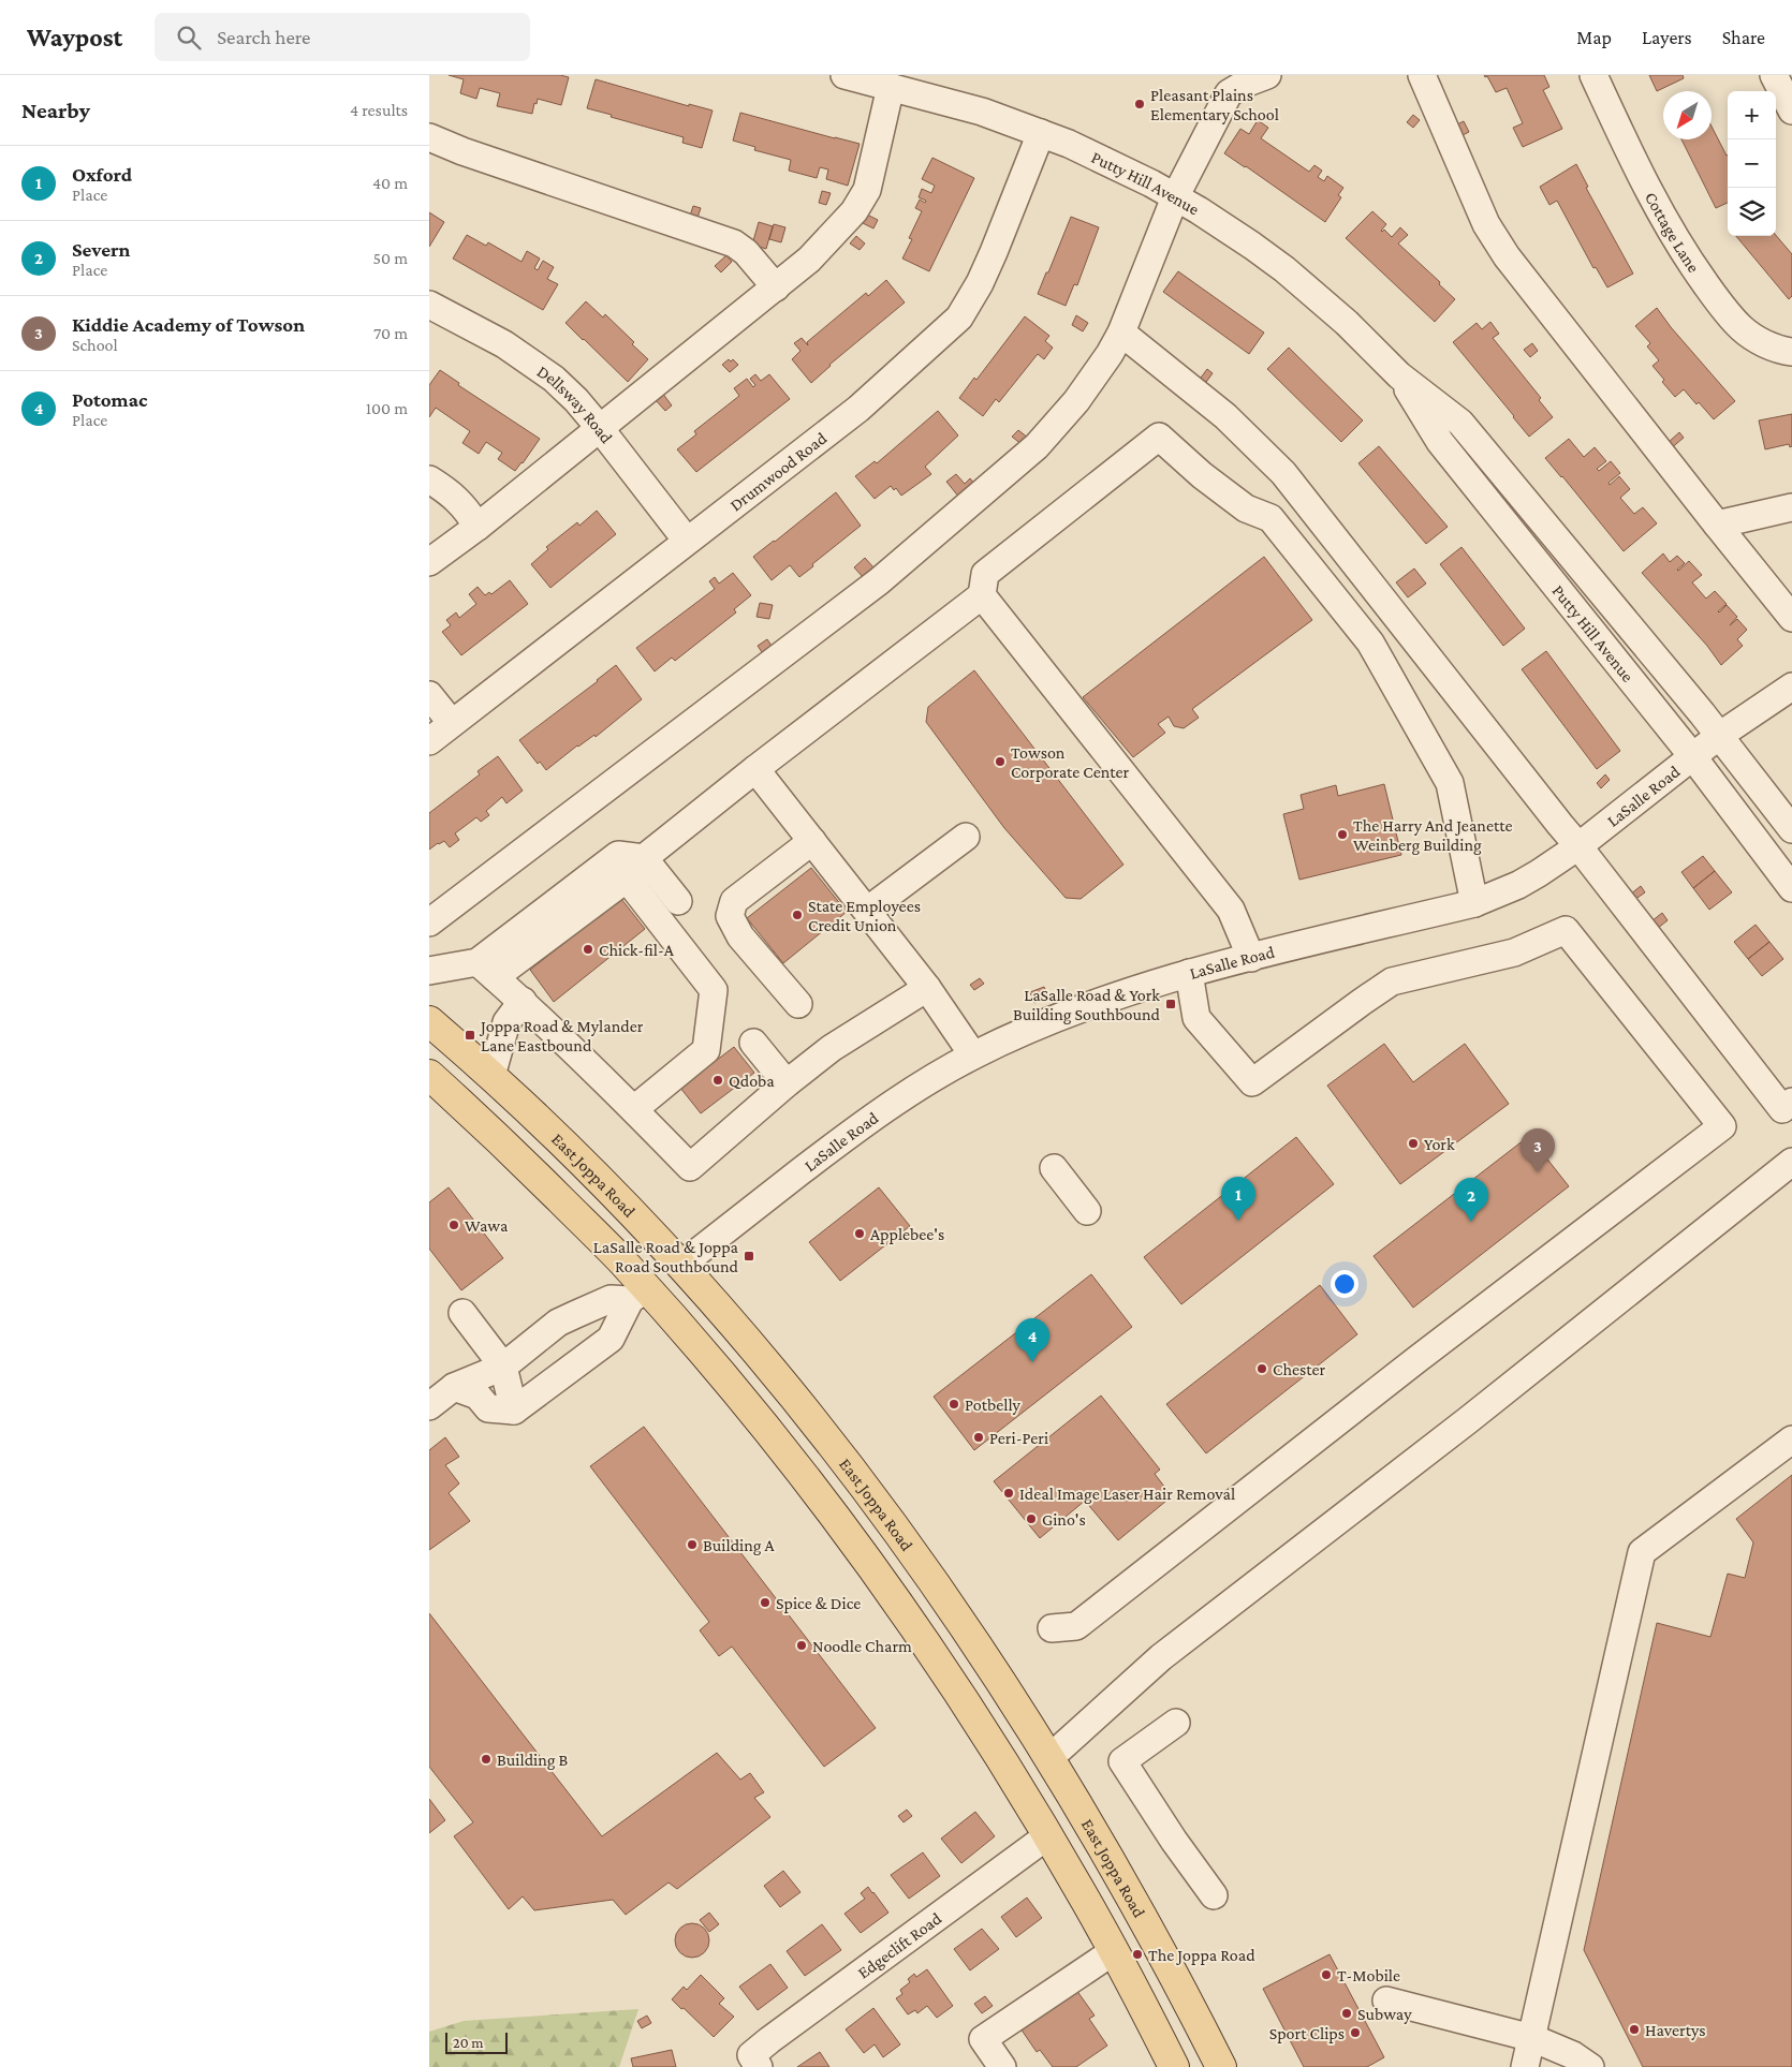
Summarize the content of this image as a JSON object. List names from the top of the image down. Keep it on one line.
{"streets":{"main road":["East Joppa Road"],"street":["Putty Hill Avenue","Cottage Lane","Dellsway Road","Drumwood Road","LaSalle Road","Edgeclift Road"]},"crossings":[["Putty Hill Avenue","Drumwood Road"],["Putty Hill Avenue","LaSalle Road"],["Dellsway Road","Drumwood Road"],["LaSalle Road","East Joppa Road"]],"places":{"other":["Pleasant Plains Elementary School","Towson Corporate Center","The Harry And Jeanette Weinberg Building","State Employees Credit Union","Chick-fil-A","Qdoba","York","Wawa","Applebee's","Chester","Potbelly","Peri-Peri","Ideal Image Laser Hair Removal","Gino's","Building A","Spice & Dice","Noodle Charm","Building B","The Joppa Road","T-Mobile","Subway","Havertys","Sport Clips"],"transit":["LaSalle Road & York Building Southbound","Joppa Road & Mylander Lane Eastbound","LaSalle Road & Joppa Road Southbound"]},"scale_bar":"20 m","north":"bottom left","page":{"header":"Waypost","search":"Search here","nav":["Map","Layers","Share"],"heading":["Nearby","4 results"],"map_buttons":["+","−"],"list":[{"mark":"1","name":"Oxford","note":"Place","value":"40 m"},{"mark":"2","name":"Severn","note":"Place","value":"50 m"},{"mark":"3","name":"Kiddie Academy of Towson","note":"School","value":"70 m"},{"mark":"4","name":"Potomac","note":"Place","value":"100 m"}],"pins":["3","1","2","4"],"scale":"20 m"}}
